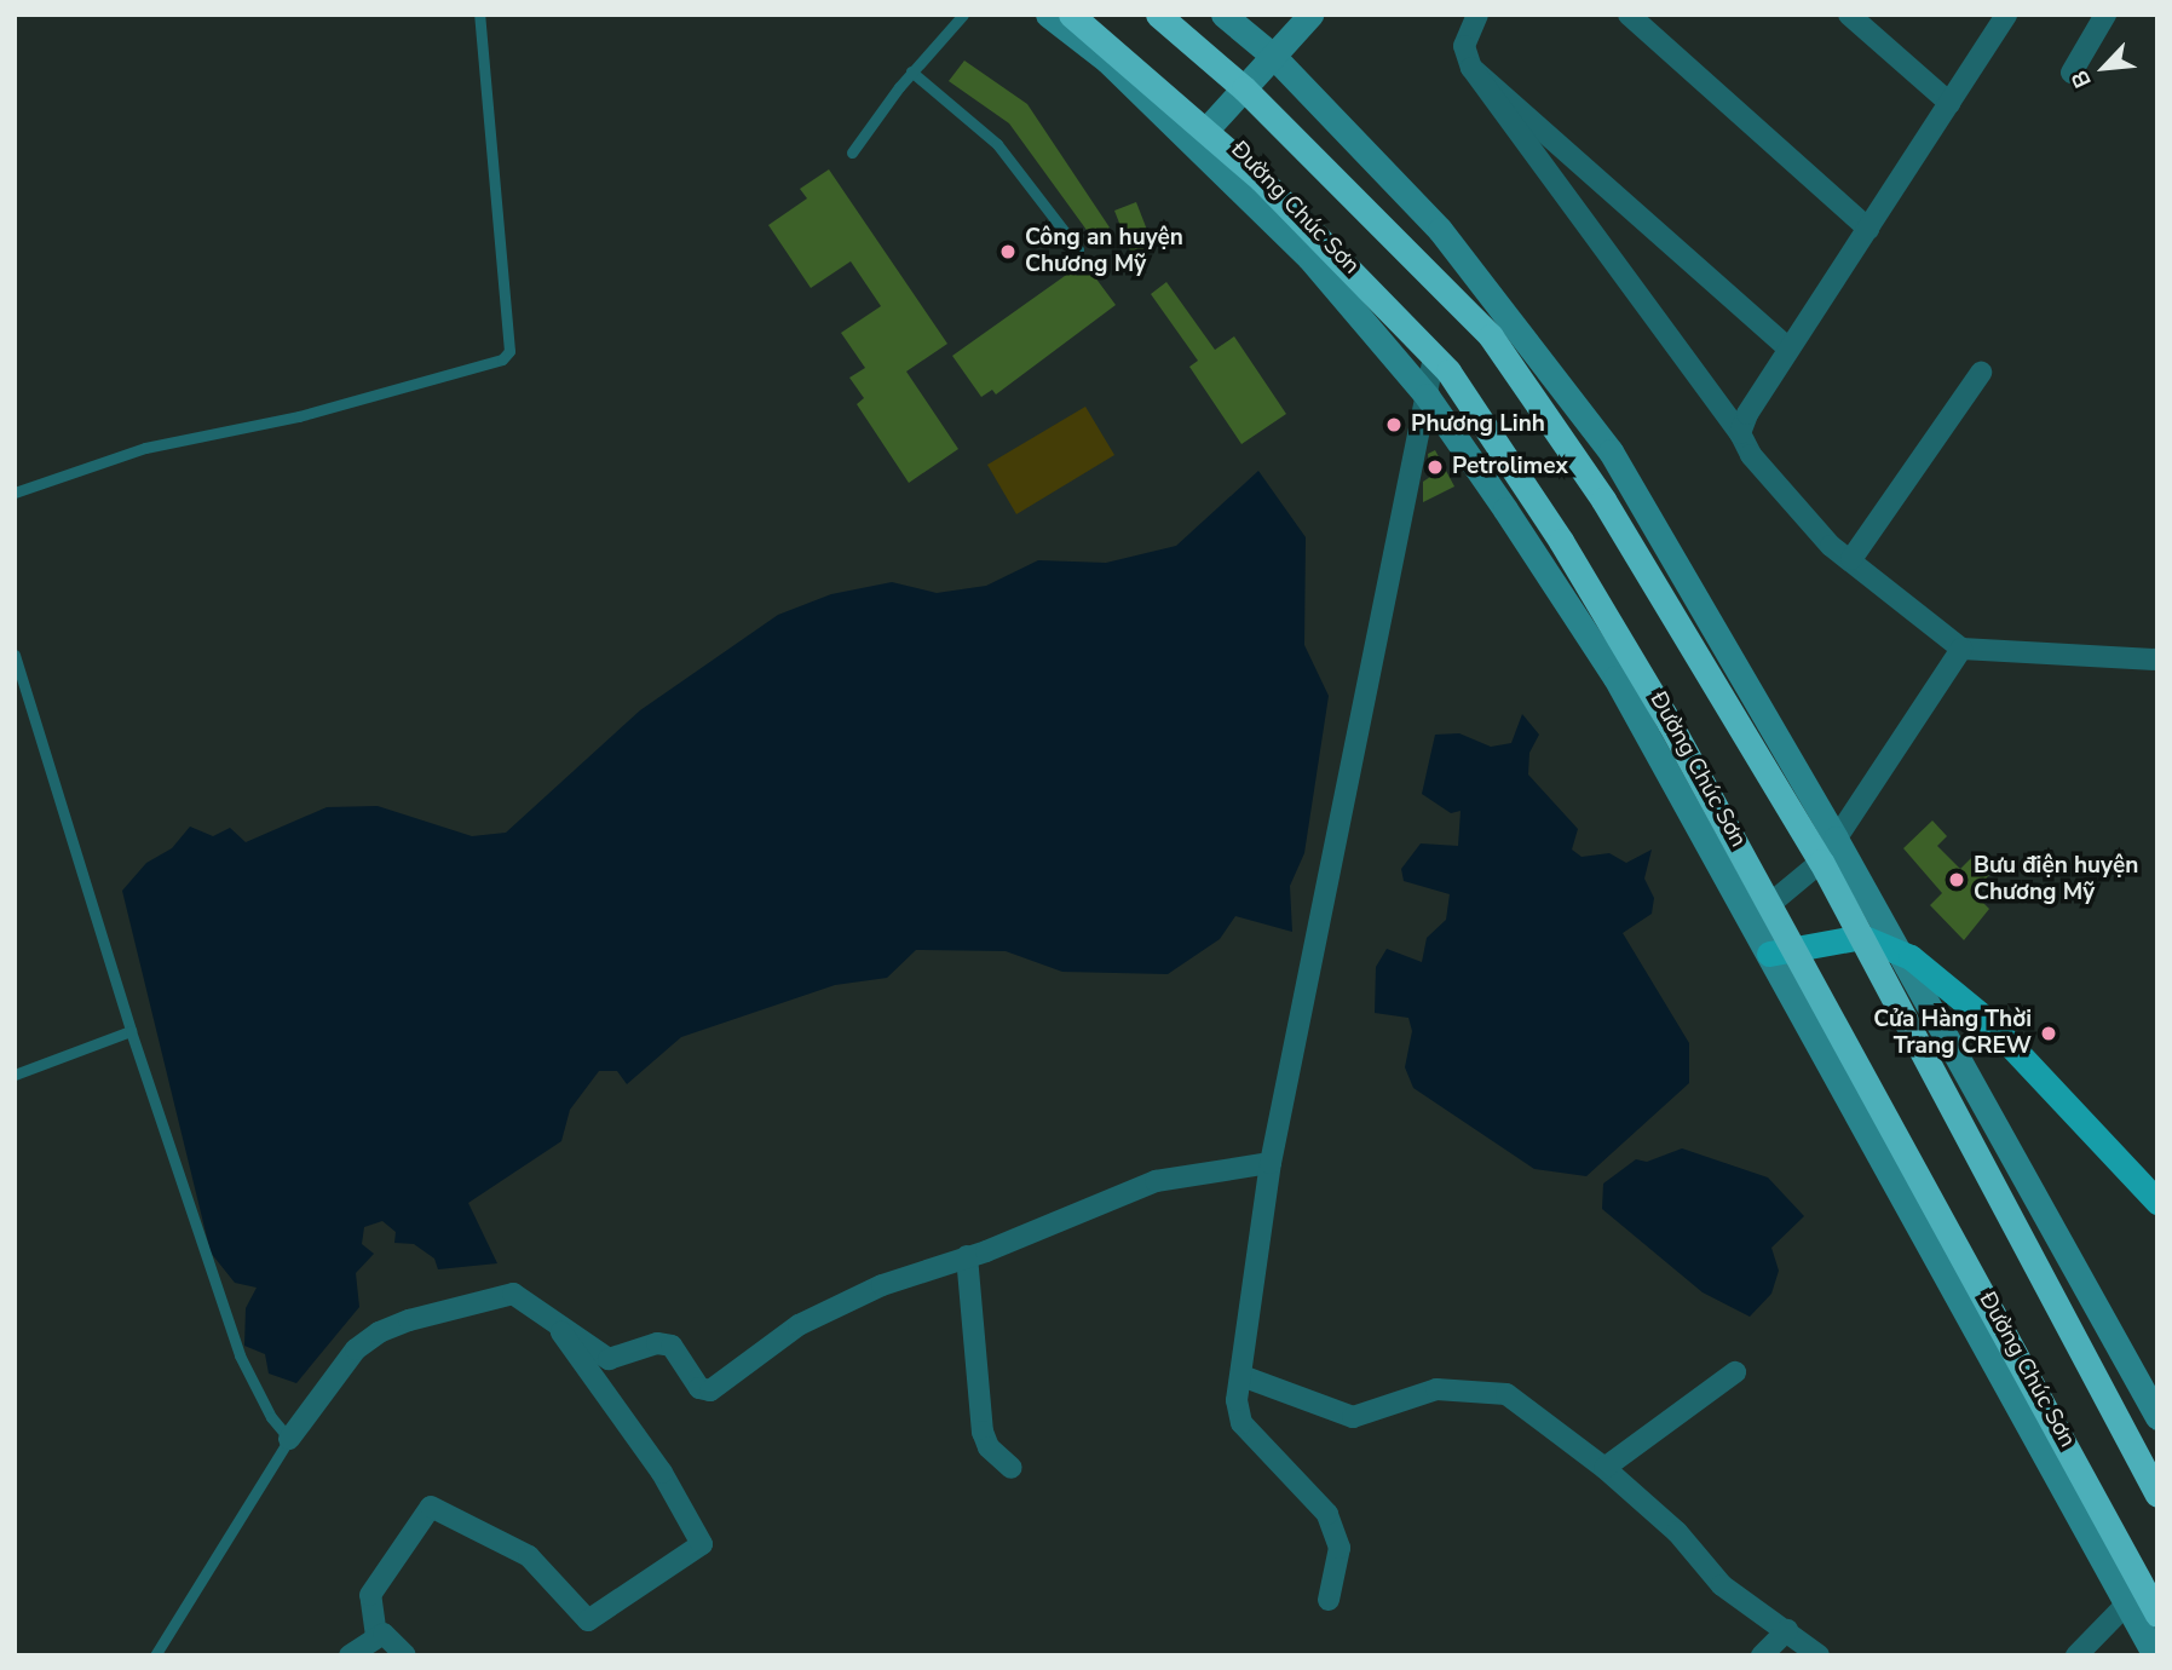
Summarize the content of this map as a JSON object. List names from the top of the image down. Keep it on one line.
{"streets":{"highway":["Đường Chúc Sơn"]},"places":["Công an huyện Chương Mỹ","Phương Linh","Petrolimex","Bưu điện huyện Chương Mỹ","Cửa Hàng Thời Trang CREW"],"north":"bottom left"}
